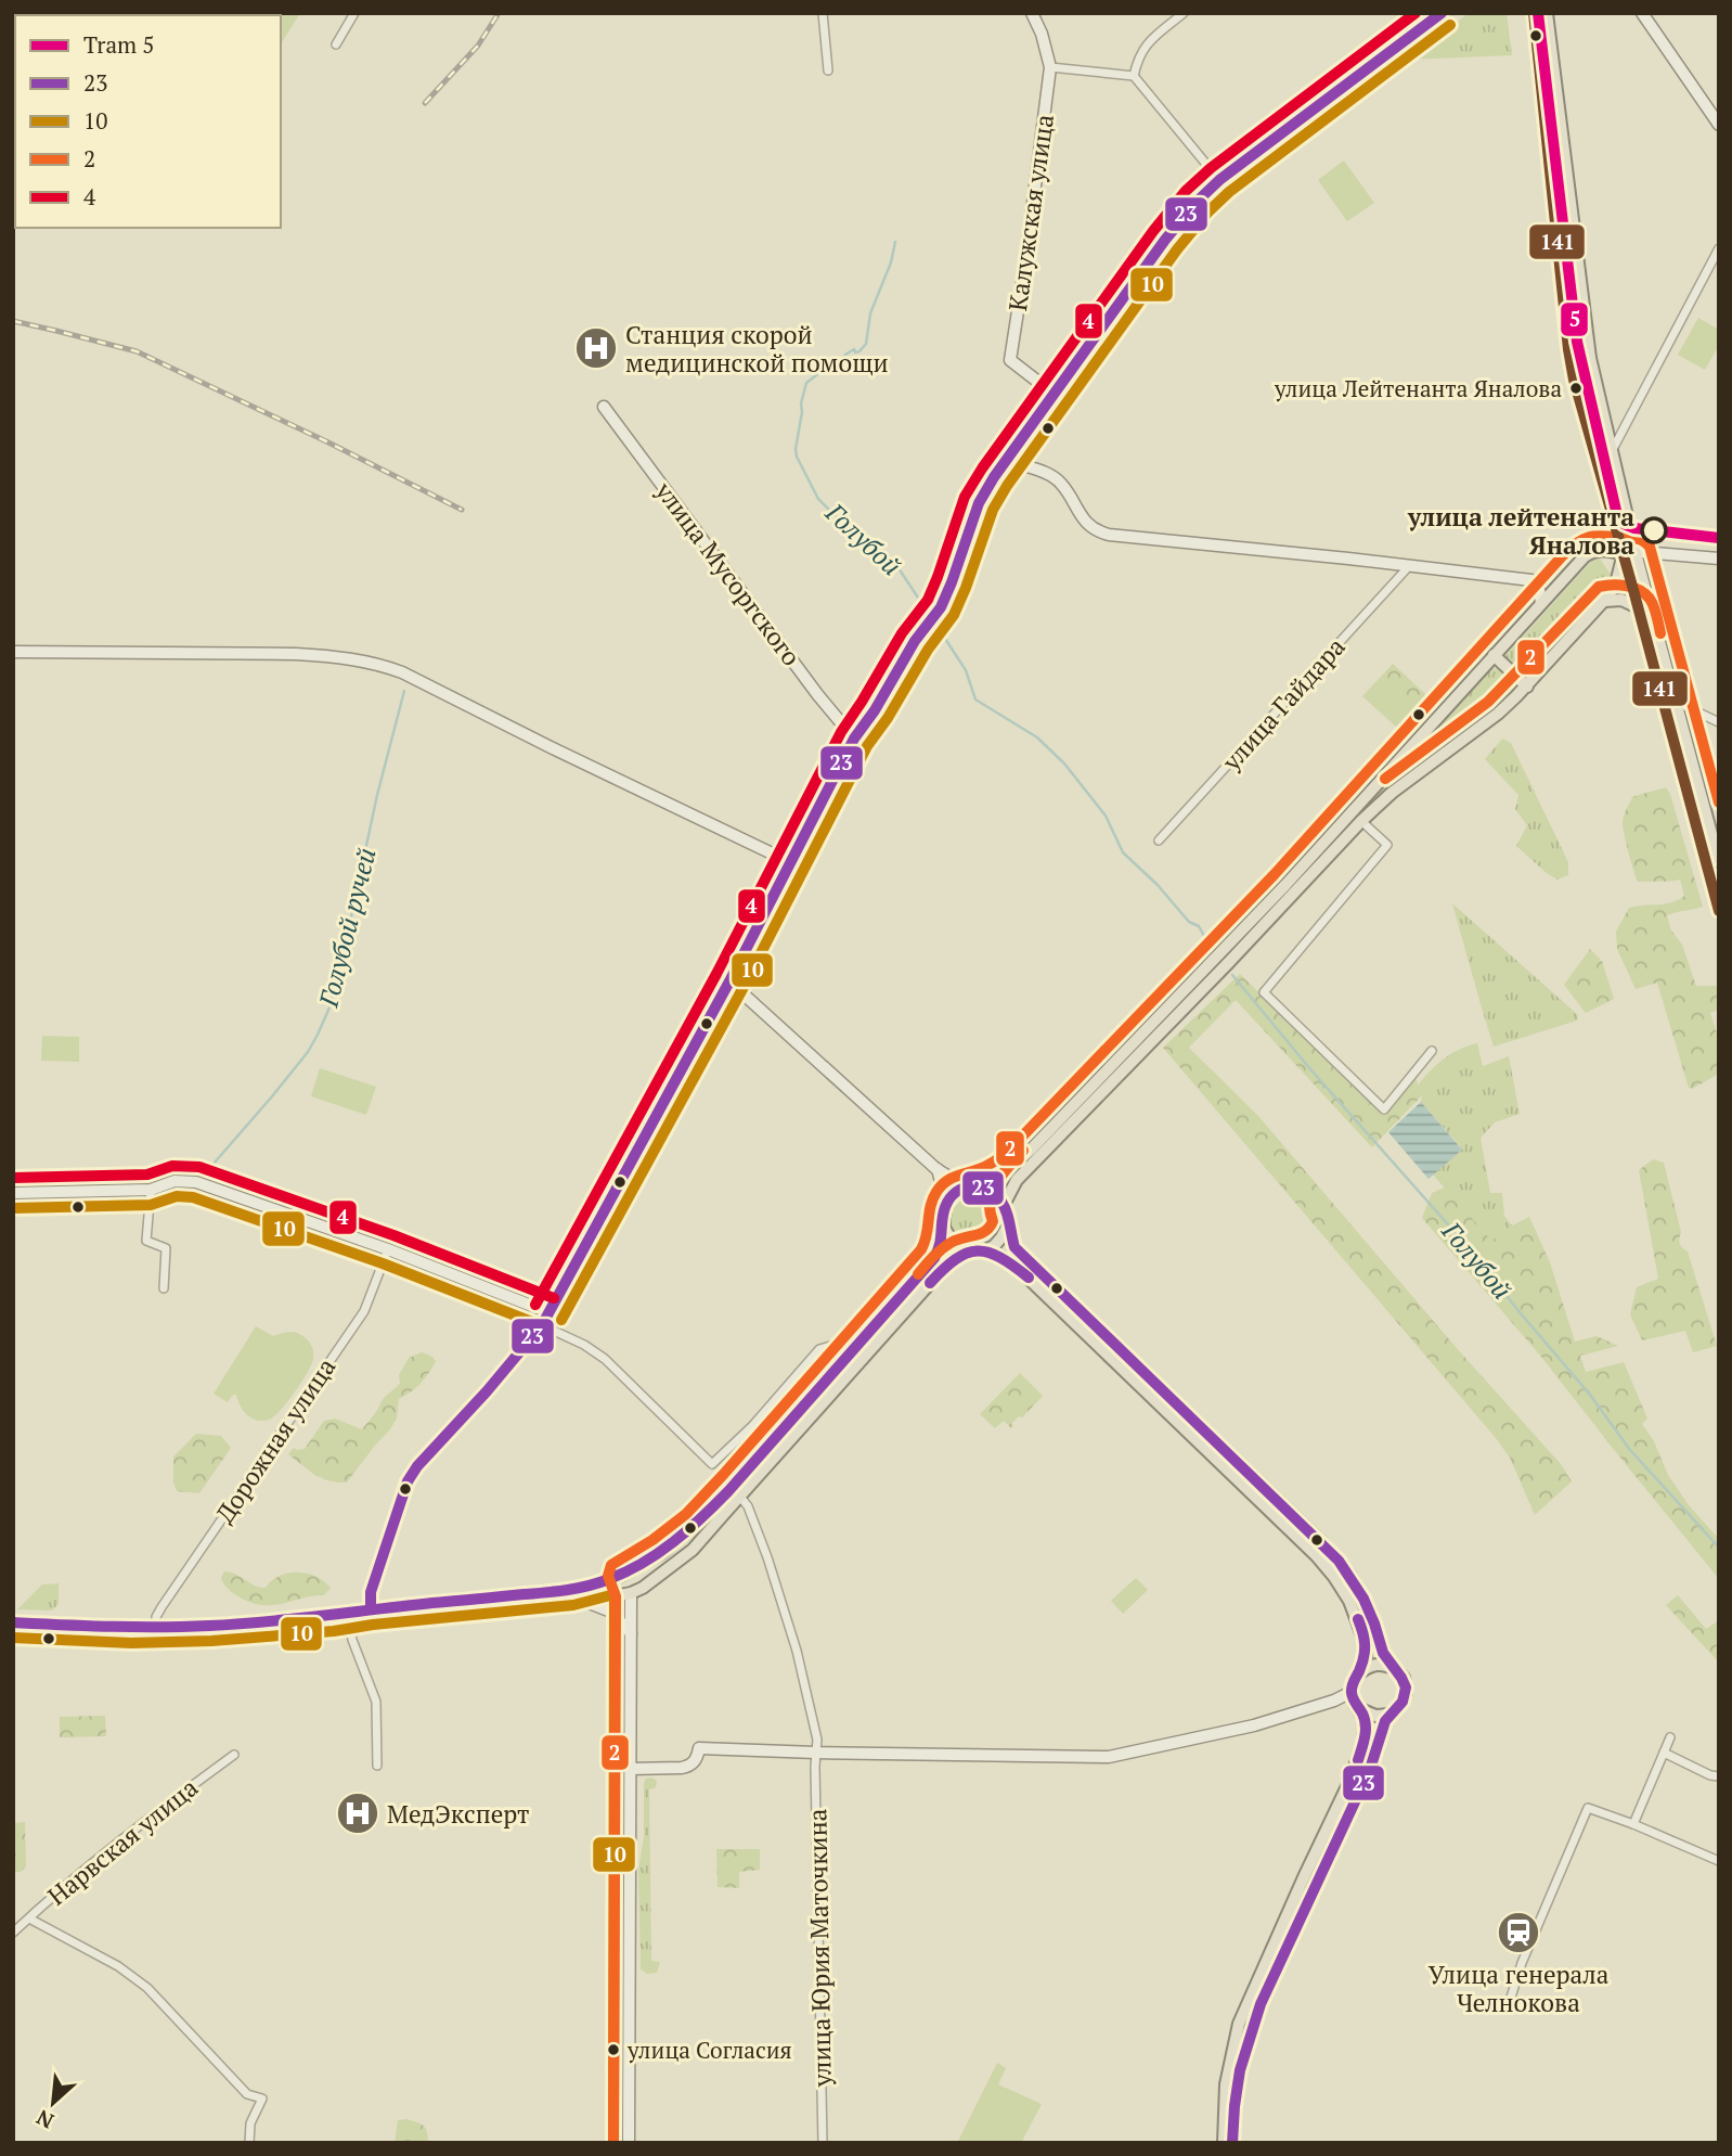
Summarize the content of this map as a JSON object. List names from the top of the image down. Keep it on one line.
{"streets":{"street":["Калужская улица","улица Мусоргского","улица Гайдара","Дорожная улица","Нарвская улица","улица Юрия Маточкина"]},"water":["Голубой","Голубой ручей"],"places":{"hospital":["Станция скорой медицинской помощи","МедЭксперт"],"other":["улица Лейтенанта Яналова","улица лейтенанта Яналова","улица Согласия"],"station":["Улица генерала Челнокова"]},"lines":["tram line 5","transit line 23","transit line 4","transit line 141","transit line 10","transit line 2"],"legend":["Tram 5","23","10","2","4"],"north":"bottom left"}
